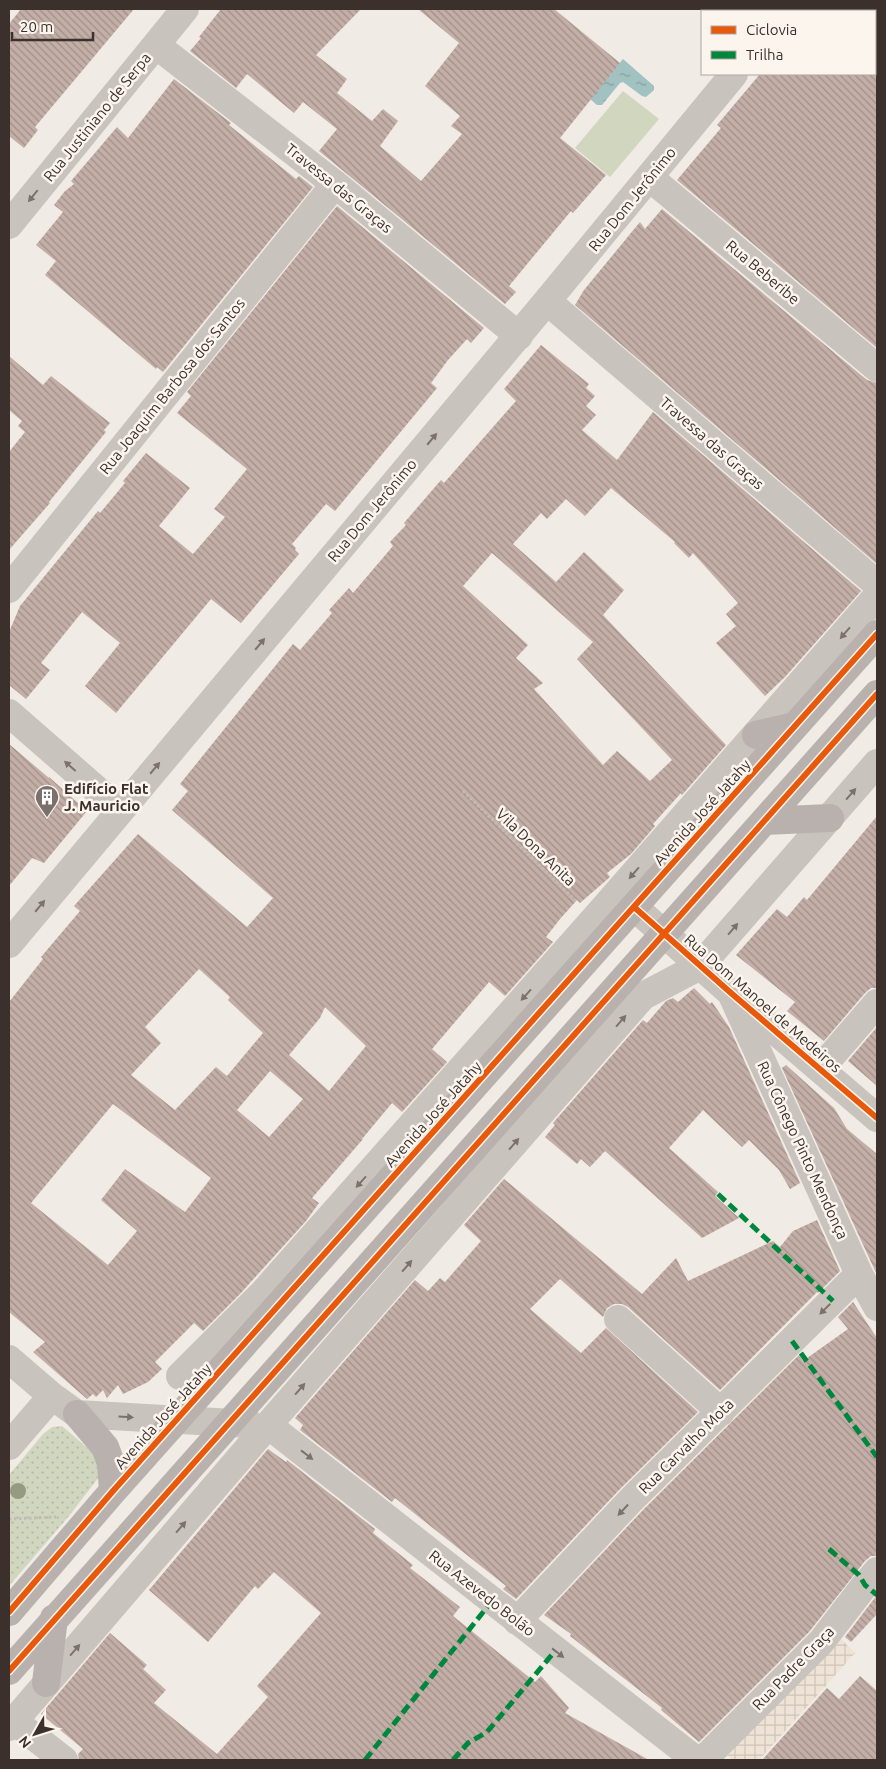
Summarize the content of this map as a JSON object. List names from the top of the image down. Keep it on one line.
{"streets":{"main road":["Avenida José Jatahy"],"street":["Rua Justiniano de Serpa","Travessa das Graças","Rua Dom Jerônimo","Rua Beberibe","Rua Joaquim Barbosa dos Santos","Rua Dom Manoel de Medeiros","Rua Cônego Pinto Mendonça","Rua Carvalho Mota","Rua Azevedo Bolão","Rua Padre Graça"],"path":["Vila Dona Anita"]},"crossings":[["Rua Justiniano de Serpa","Travessa das Graças"],["Travessa das Graças","Rua Dom Jerônimo"],["Travessa das Graças","Rua Joaquim Barbosa dos Santos"],["Rua Dom Jerônimo","Rua Beberibe"],["Avenida José Jatahy","Vila Dona Anita"],["Avenida José Jatahy","Rua Dom Manoel de Medeiros"],["Rua Dom Manoel de Medeiros","Rua Cônego Pinto Mendonça"],["Rua Cônego Pinto Mendonça","Rua Carvalho Mota"],["Rua Carvalho Mota","Rua Azevedo Bolão"]],"one_way":["Rua Justiniano de Serpa","Rua Dom Jerônimo","Rua Carvalho Mota","Rua Azevedo Bolão"],"places":{"building":["Edifício Flat J. Mauricio"]},"legend":["Ciclovia","Trilha"],"scale_bar":"20 m","north":"bottom left"}
